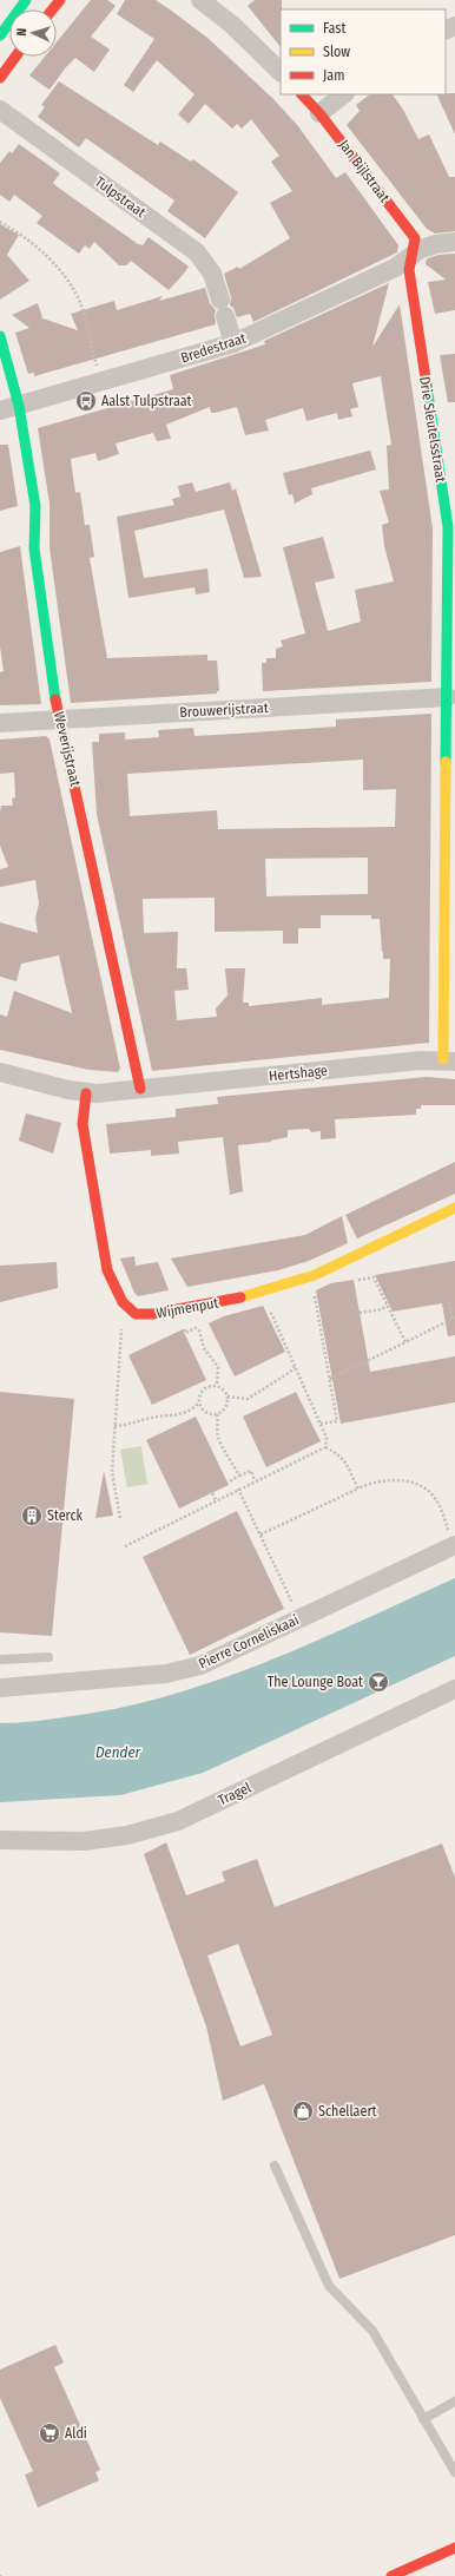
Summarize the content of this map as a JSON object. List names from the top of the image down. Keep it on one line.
{"streets":{"street":["Jan Bijlstraat","Tulpstraat","Bredestraat","Drie Sleutelsstraat","Brouwerijstraat","Weverijstraat","Hertshage","Wijmenput","Pierre Corneliskaai","Tragel"]},"crossings":[["Jan Bijlstraat","Bredestraat"],["Jan Bijlstraat","Drie Sleutelsstraat"],["Tulpstraat","Bredestraat"],["Bredestraat","Drie Sleutelsstraat"],["Bredestraat","Weverijstraat"],["Drie Sleutelsstraat","Brouwerijstraat"],["Drie Sleutelsstraat","Hertshage"],["Brouwerijstraat","Weverijstraat"],["Weverijstraat","Hertshage"]],"water":["Dender"],"places":{"bus stop":["Aalst Tulpstraat"],"building":["Sterck"],"bar":["The Lounge Boat"],"shop":["Schellaert"],"supermarket":["Aldi"]},"legend":["Fast","Slow","Jam"],"north":"left"}
